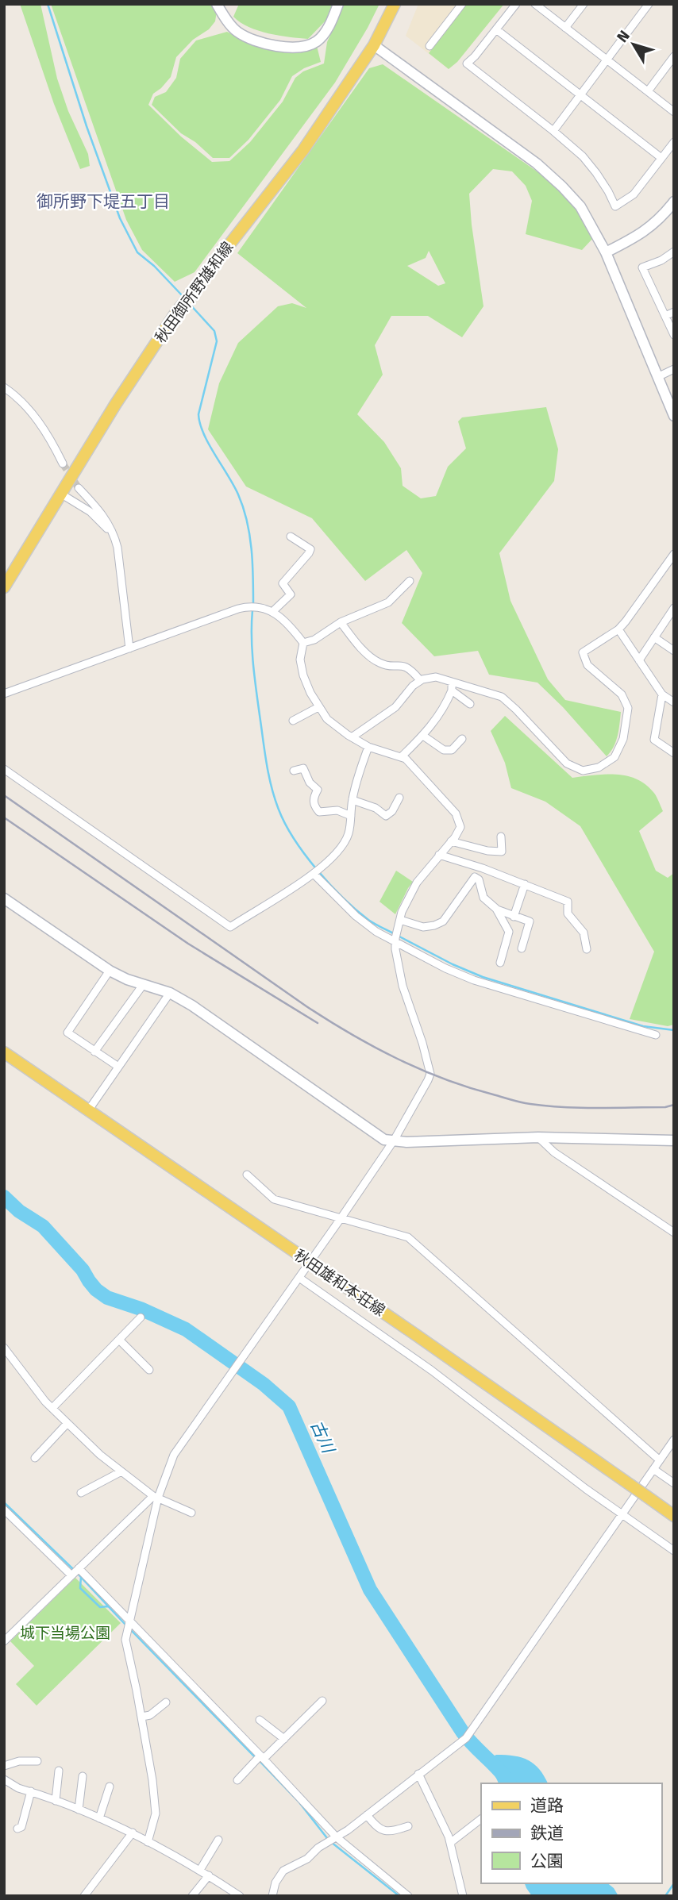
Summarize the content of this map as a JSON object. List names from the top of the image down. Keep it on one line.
{"streets":{"main road":["秋田御所野雄和線","秋田雄和本荘線"]},"districts":["御所野下堤五丁目"],"water":["古川"],"parks":["城下当場公園"],"legend":["道路","鉄道","公園"],"north":"top left"}
